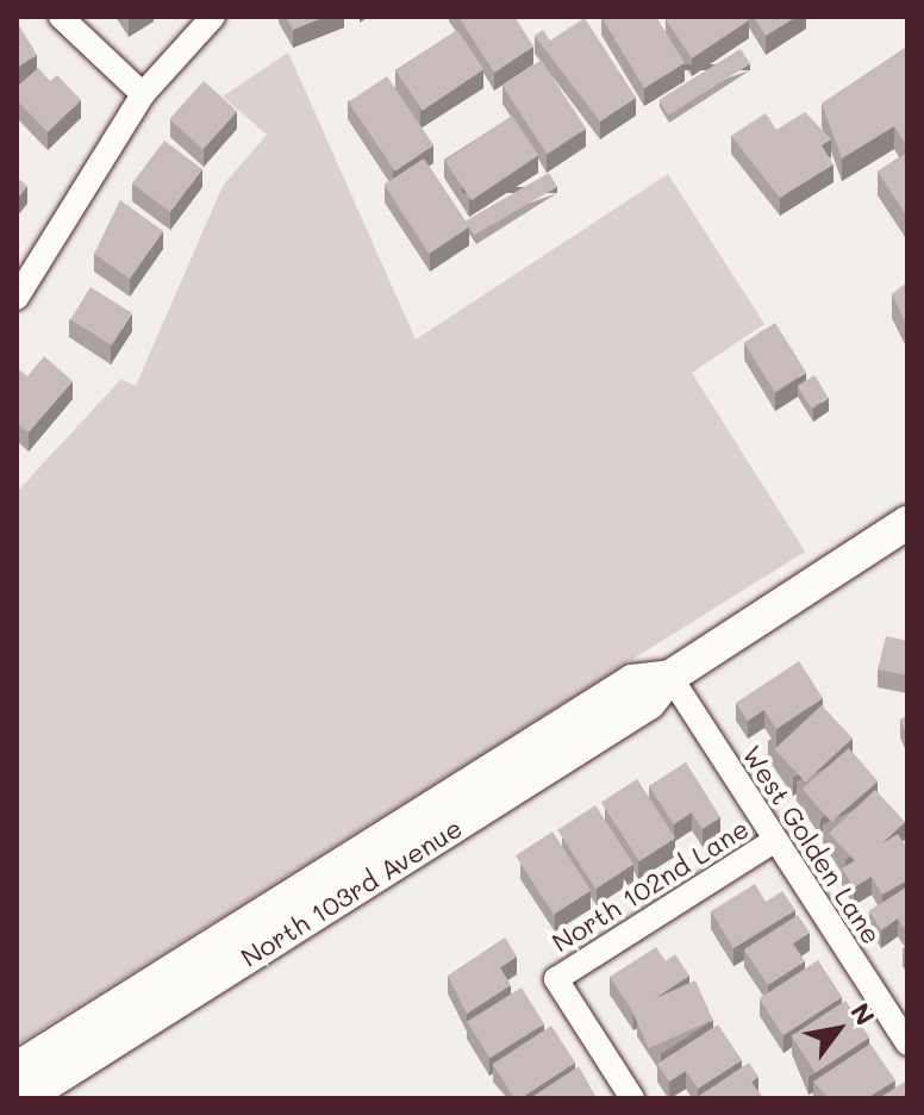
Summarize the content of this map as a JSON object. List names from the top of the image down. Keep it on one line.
{"streets":{"main road":["North 103rd Avenue"],"street":["West Golden Lane","North 102nd Lane"]},"crossings":[["West Golden Lane","North 102nd Lane"],["West Golden Lane","North 103rd Avenue"]],"north":"top right"}
